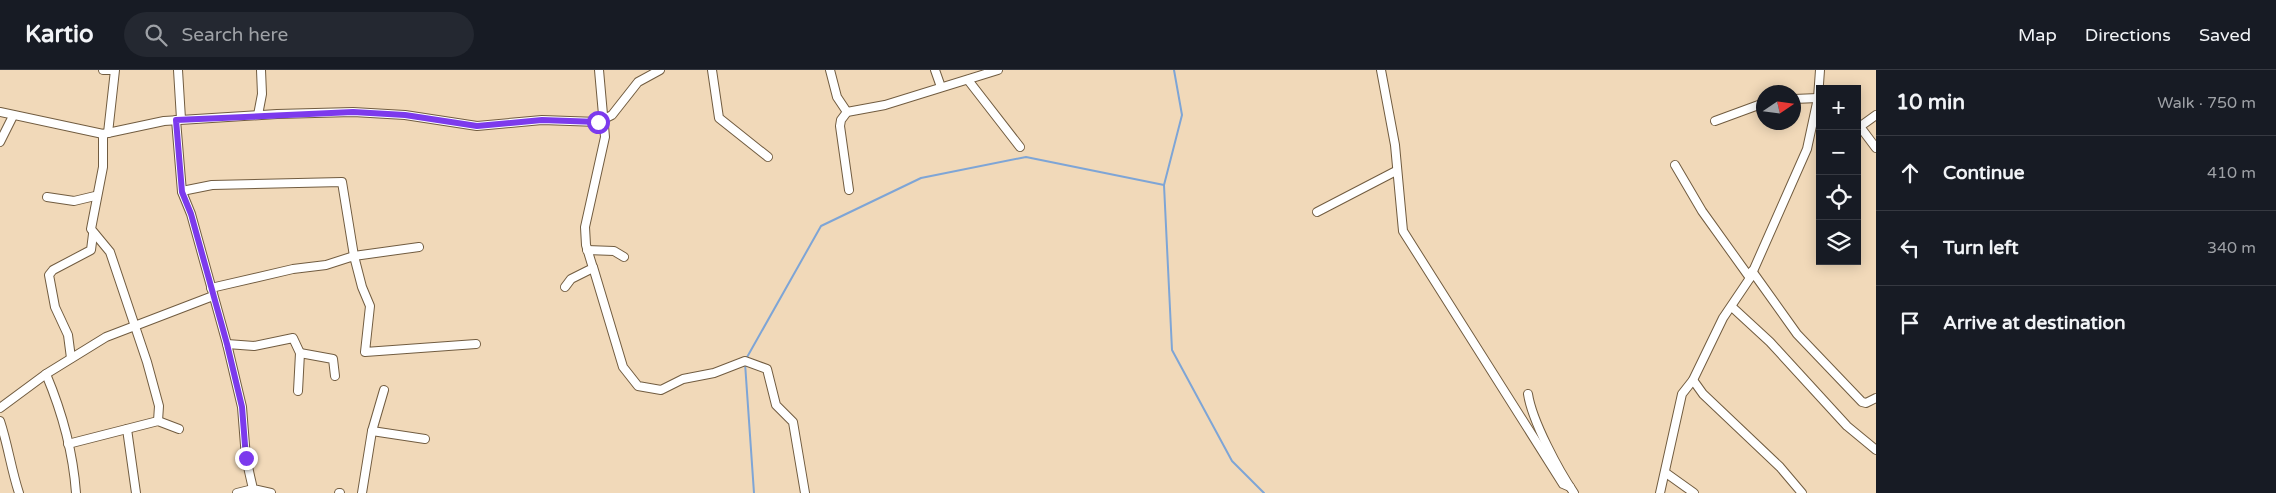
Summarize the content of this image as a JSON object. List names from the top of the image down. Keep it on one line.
{"north":"right","page":{"header":"Kartio","search":"Search here","nav":["Map","Directions","Saved"],"heading":["10 min","Walk · 750 m"],"map_buttons":["+","−"],"list":[["Continue","410 m"],["Turn left","340 m"],"Arrive at destination"]}}
